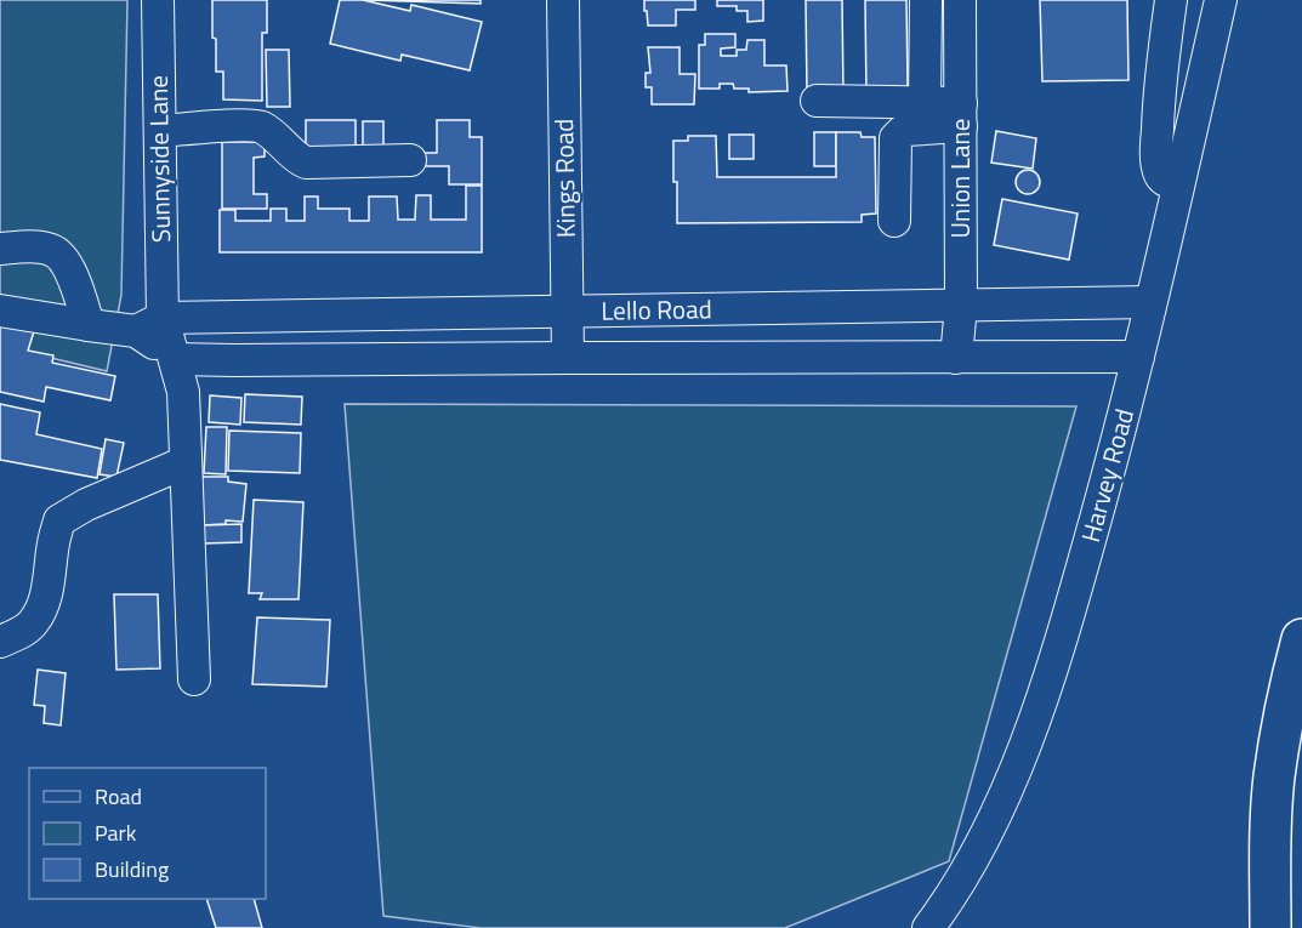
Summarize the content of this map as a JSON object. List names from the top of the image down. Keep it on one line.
{"streets":{"street":["Sunnyside Lane","Kings Road","Union Lane","Lello Road","Harvey Road"]},"crossings":[["Sunnyside Lane","Lello Road"],["Kings Road","Lello Road"],["Union Lane","Lello Road"],["Lello Road","Harvey Road"]],"legend":["Road","Park","Building"]}
